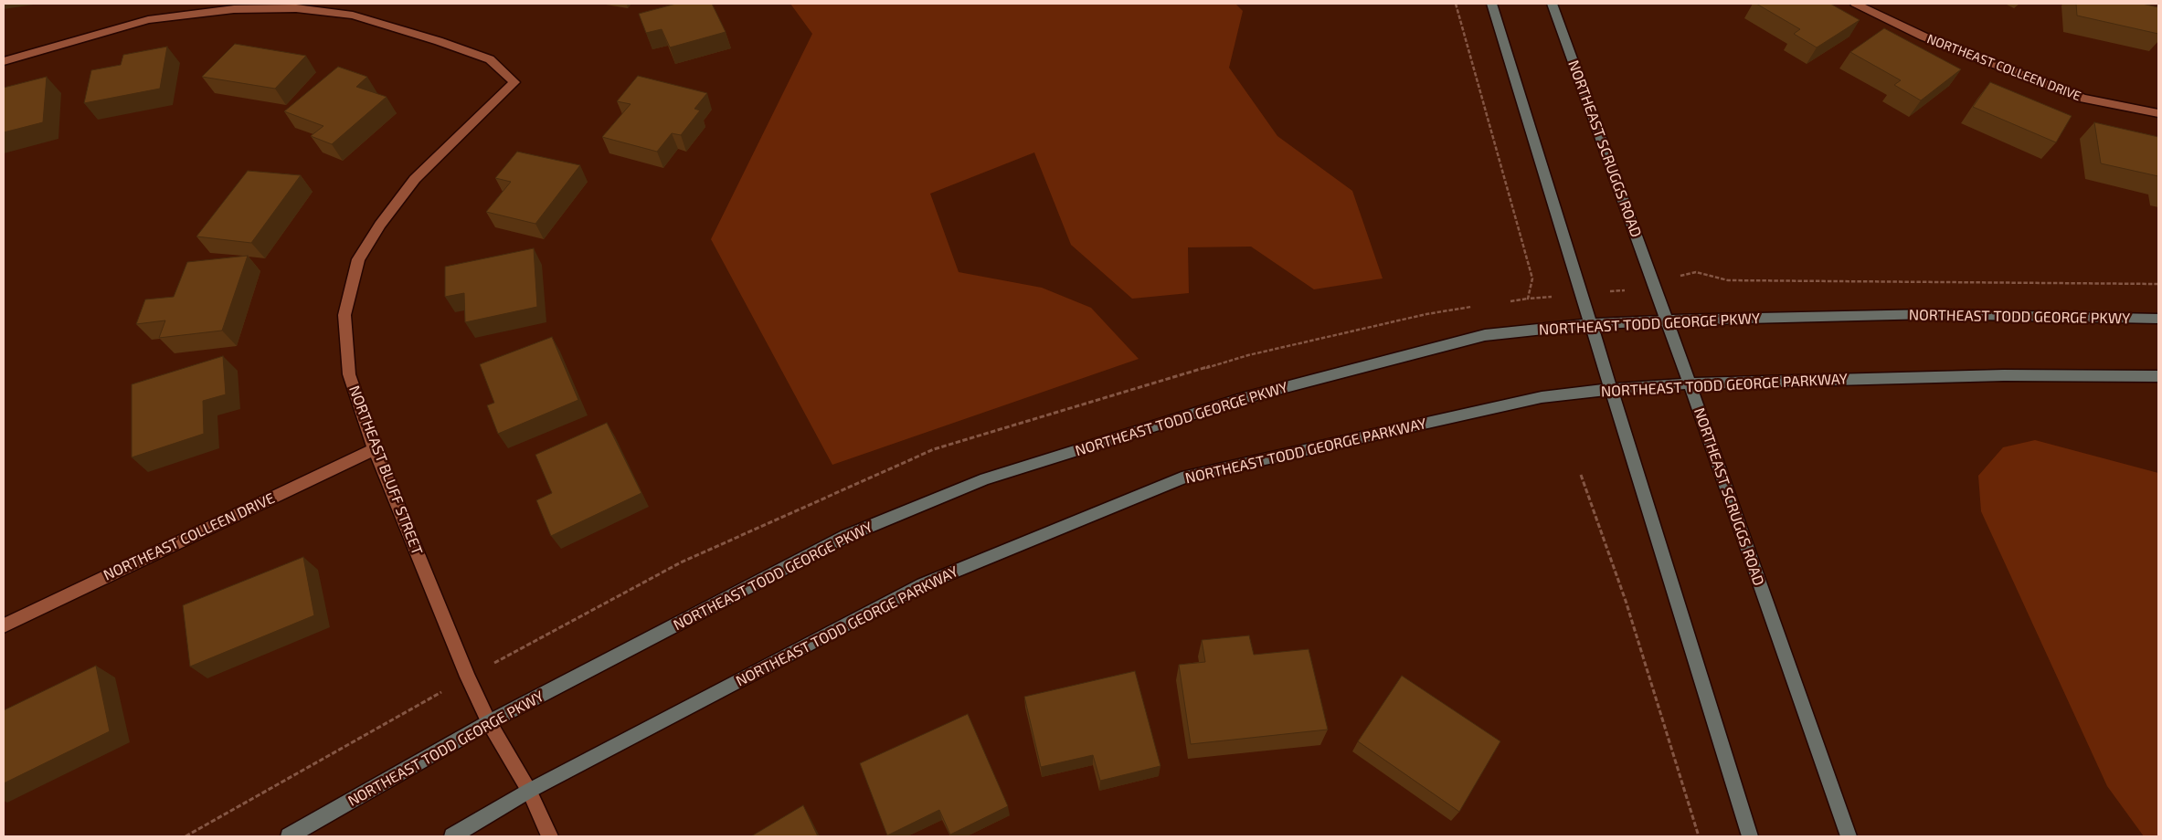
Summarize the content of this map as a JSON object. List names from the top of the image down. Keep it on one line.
{"streets":{"main road":["NORTHEAST SCRUGGS ROAD","NORTHEAST TODD GEORGE PKWY","NORTHEAST TODD GEORGE PARKWAY"],"street":["NORTHEAST COLLEEN DRIVE","NORTHEAST BLUFF STREET"]},"crossings":[["NORTHEAST COLLEEN DRIVE","NORTHEAST BLUFF STREET"],["NORTHEAST SCRUGGS ROAD","NORTHEAST TODD GEORGE PKWY"],["NORTHEAST SCRUGGS ROAD","NORTHEAST TODD GEORGE PARKWAY"],["NORTHEAST TODD GEORGE PKWY","NORTHEAST BLUFF STREET"],["NORTHEAST TODD GEORGE PARKWAY","NORTHEAST BLUFF STREET"]]}
